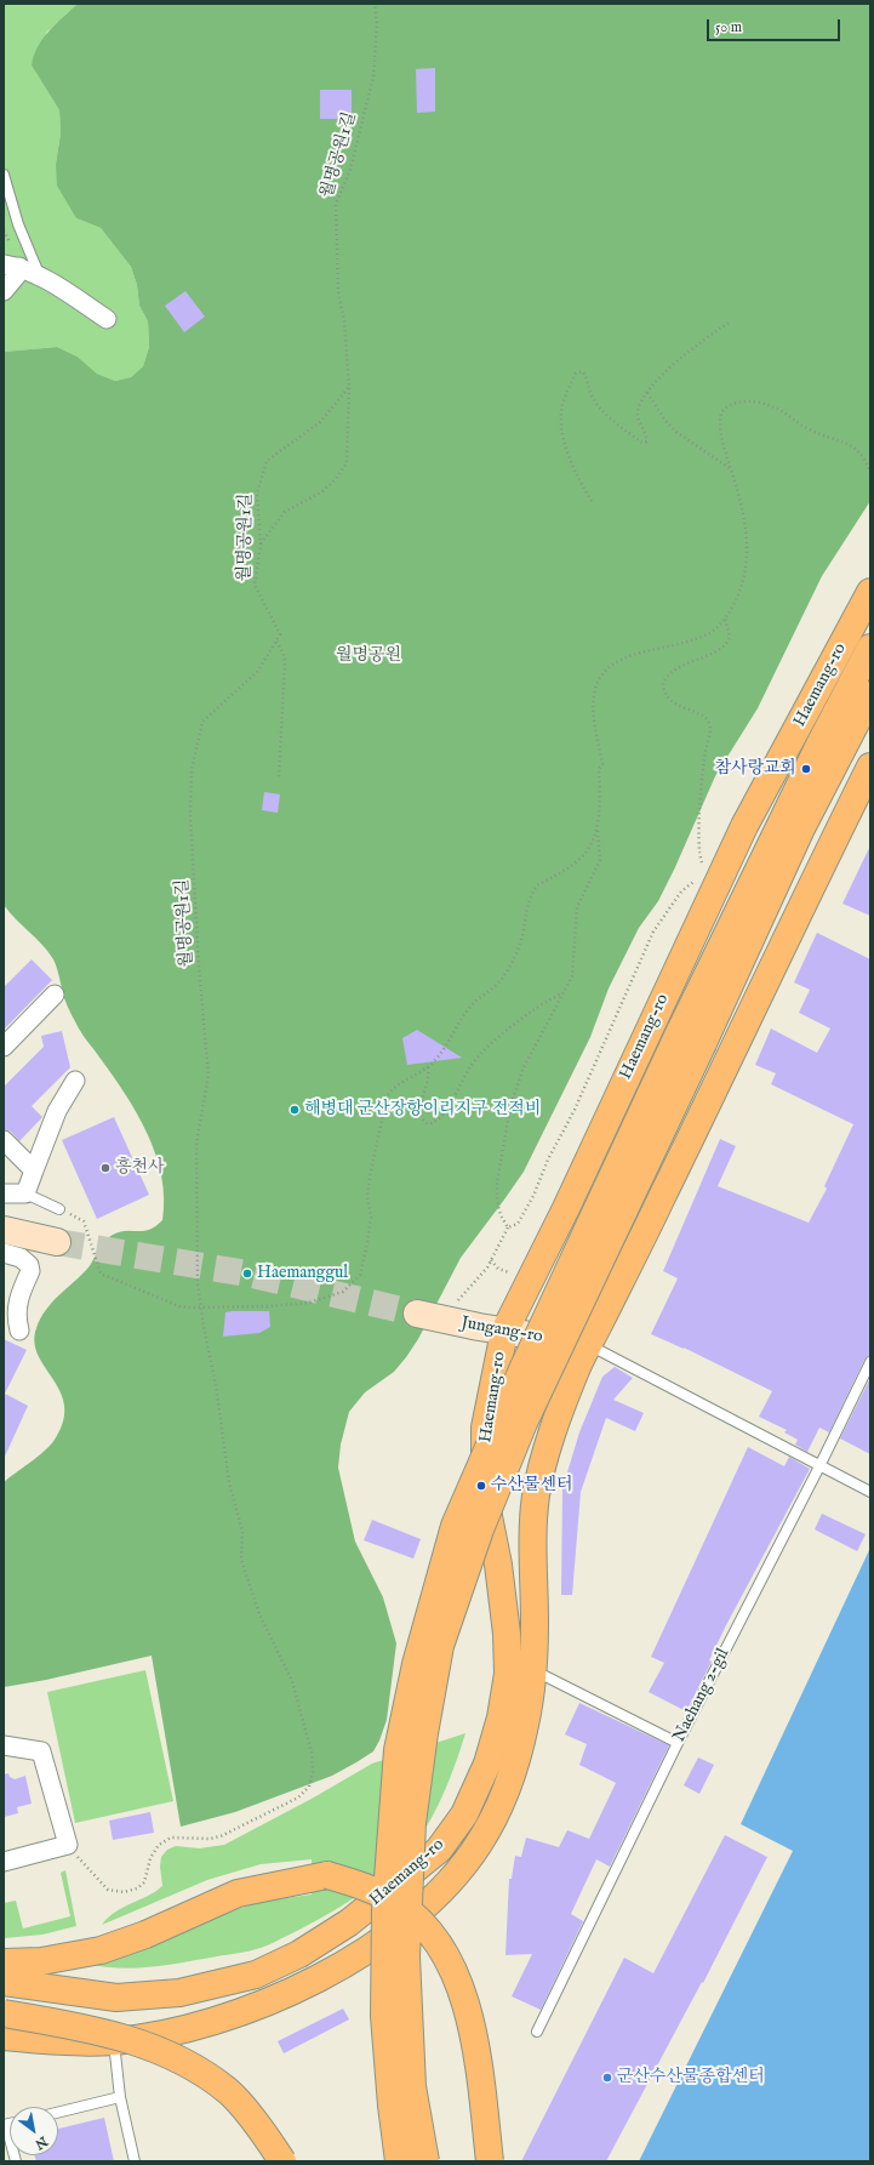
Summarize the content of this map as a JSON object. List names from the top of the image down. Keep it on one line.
{"streets":{"main road":["Haemang-ro"],"street":["Jungang-ro"],"lane":["Naehang 2-gil"],"path":["월명공원1길"]},"crossings":[["Haemang-ro","Jungang-ro"]],"parks":["월명공원"],"places":["참사랑교회","해병대 군산장항이리지구 전적비","흥천사","Haemanggul","수산물센터","군산수산물종합센터"],"scale_bar":"50 m","north":"bottom right"}
